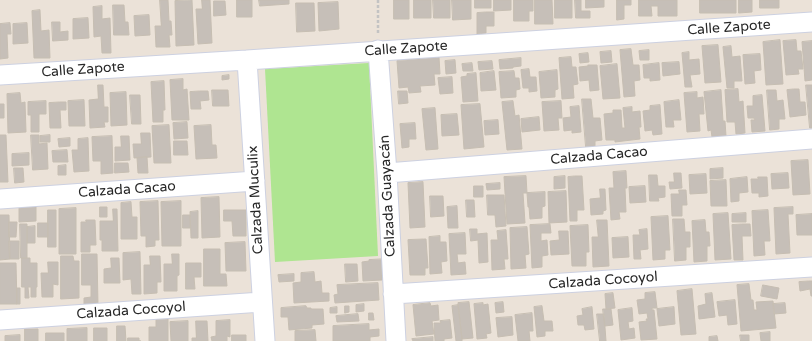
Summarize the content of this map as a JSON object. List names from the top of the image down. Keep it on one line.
{"streets":{"street":["Calle Zapote","Calzada Cacao","Calzada Guayacán","Calzada Muculix","Calzada Cocoyol"]},"crossings":[["Calle Zapote","Calzada Guayacán"],["Calle Zapote","Calzada Muculix"],["Calzada Cacao","Calzada Guayacán"],["Calzada Cacao","Calzada Muculix"],["Calzada Guayacán","Calzada Cocoyol"],["Calzada Muculix","Calzada Cocoyol"]]}
